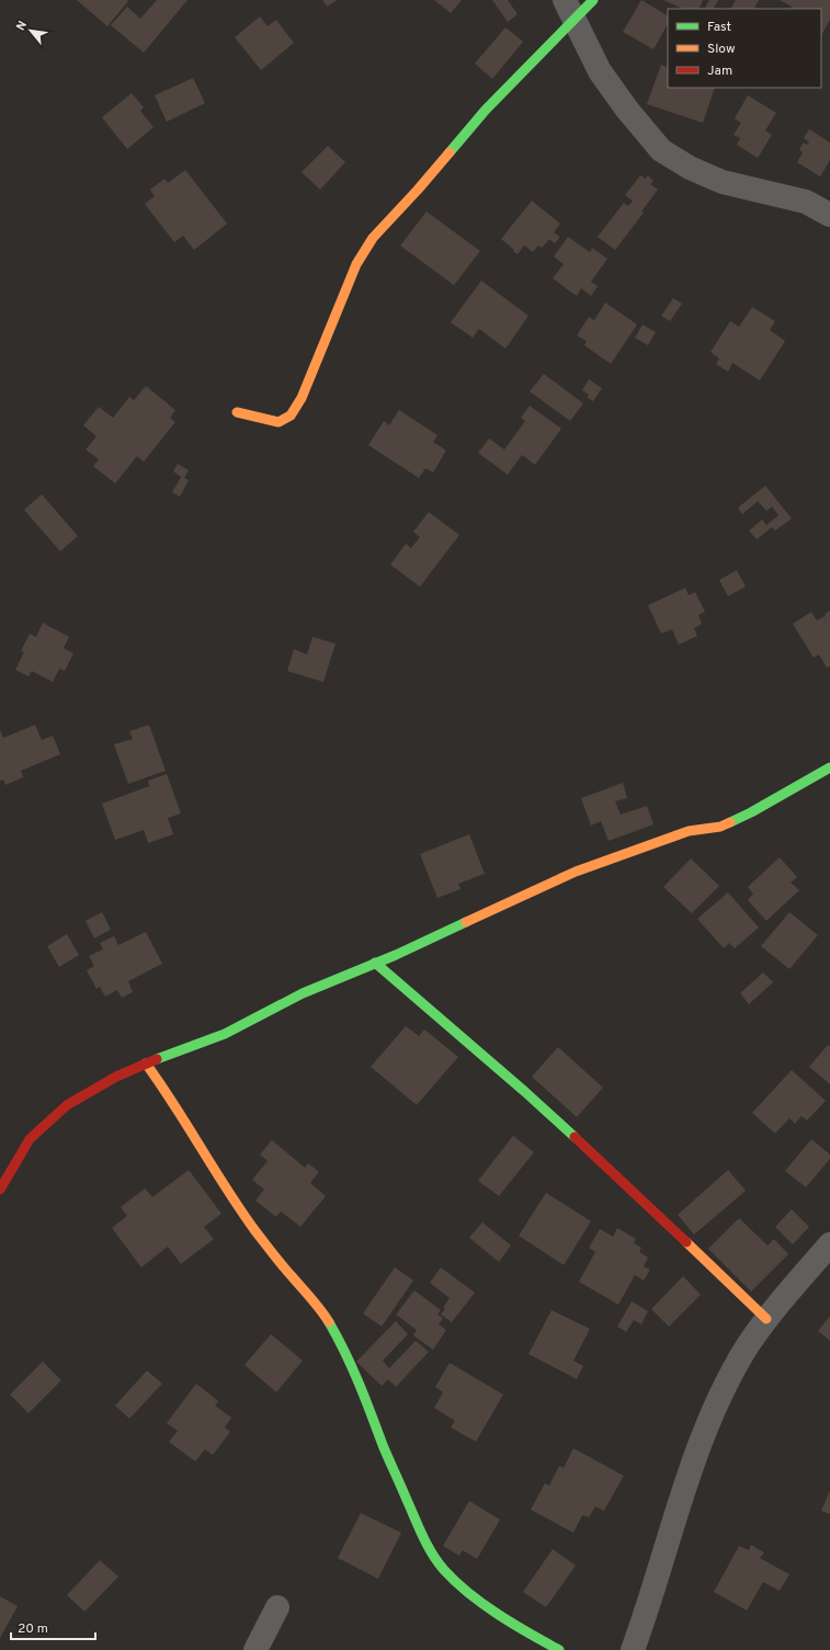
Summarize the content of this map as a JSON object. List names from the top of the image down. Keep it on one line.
{"legend":["Fast","Slow","Jam"],"scale_bar":"20 m","north":"top left"}
